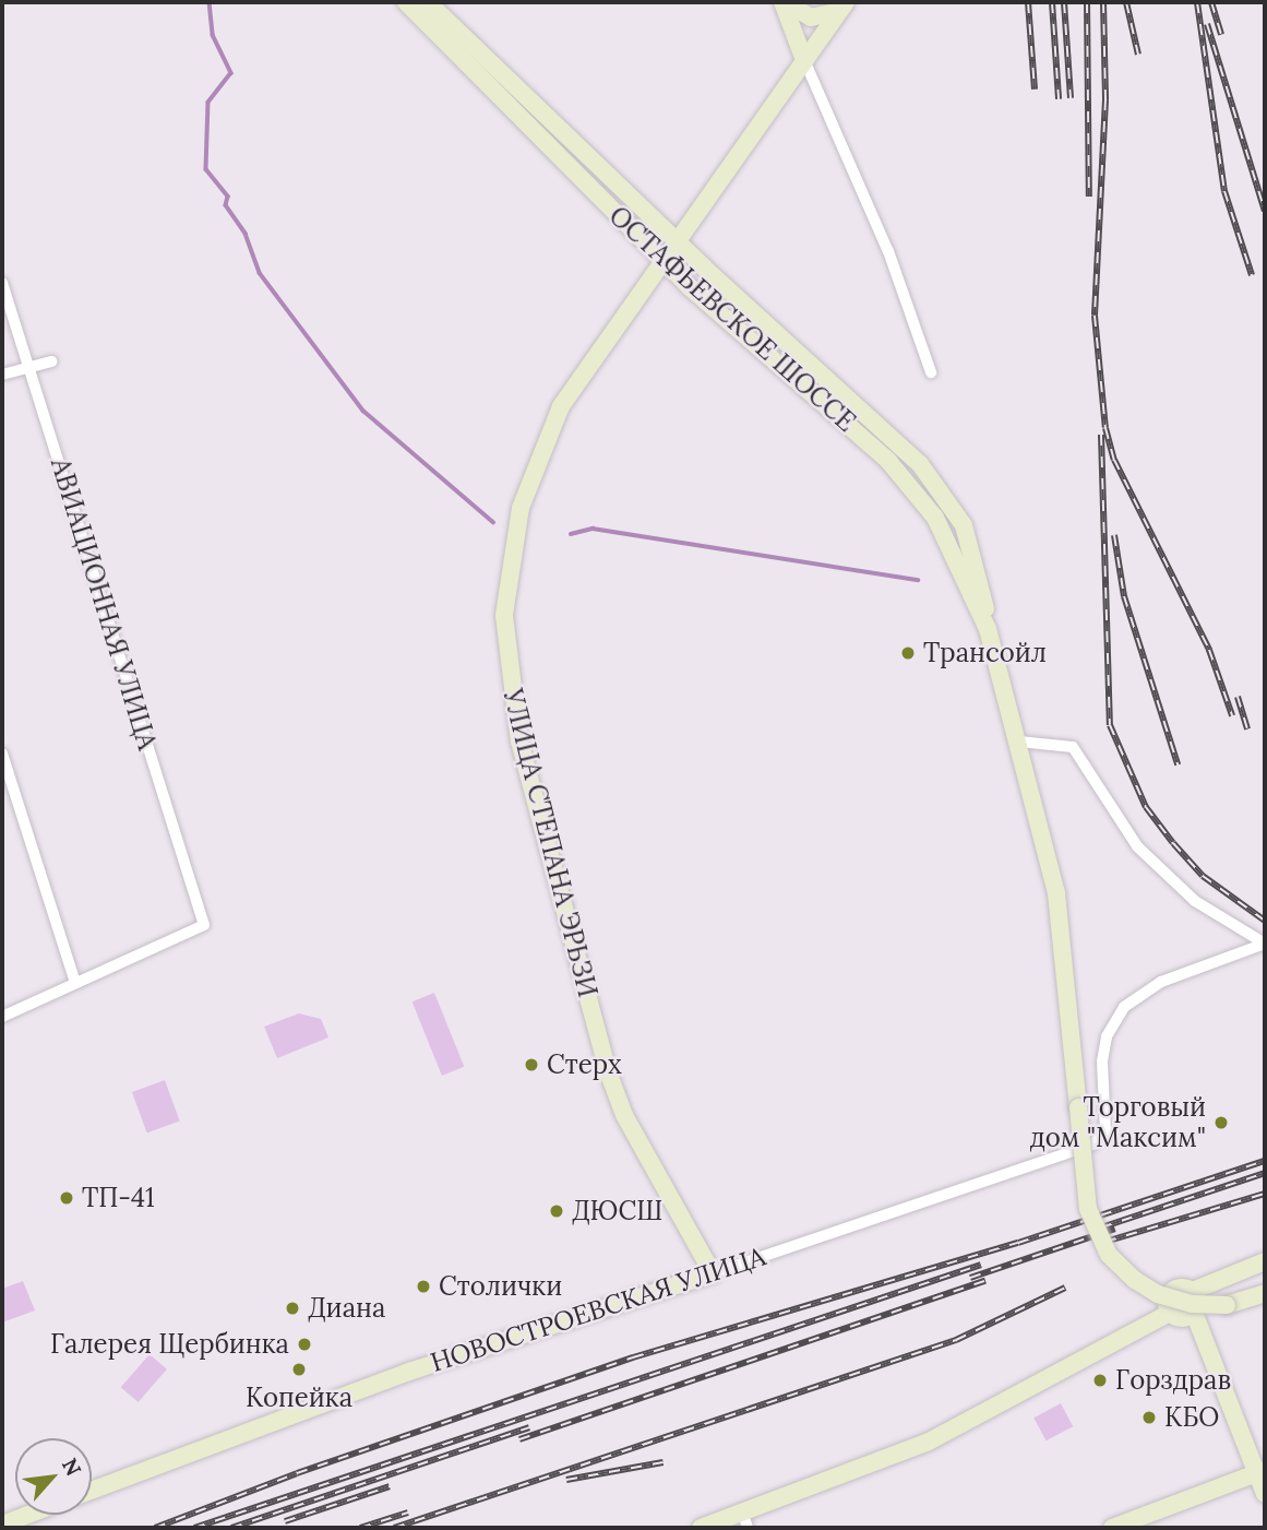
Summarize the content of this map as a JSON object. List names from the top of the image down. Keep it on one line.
{"streets":{"main road":["ОСТАФЬЕВСКОЕ ШОССЕ","УЛИЦА СТЕПАНА ЭРЬЗИ","НОВОСТРОЕВСКАЯ УЛИЦА"],"street":["АВИАЦИОННАЯ УЛИЦА"]},"crossings":[["ОСТАФЬЕВСКОЕ ШОССЕ","УЛИЦА СТЕПАНА ЭРЬЗИ"],["УЛИЦА СТЕПАНА ЭРЬЗИ","НОВОСТРОЕВСКАЯ УЛИЦА"]],"places":["Трансойл","Стерх","Торговый дом \"Максим\"","ТП-41","ДЮСШ","Столички","Диана","Галерея Щербинка","Копейка","Горздрав","КБО"],"north":"top right"}
